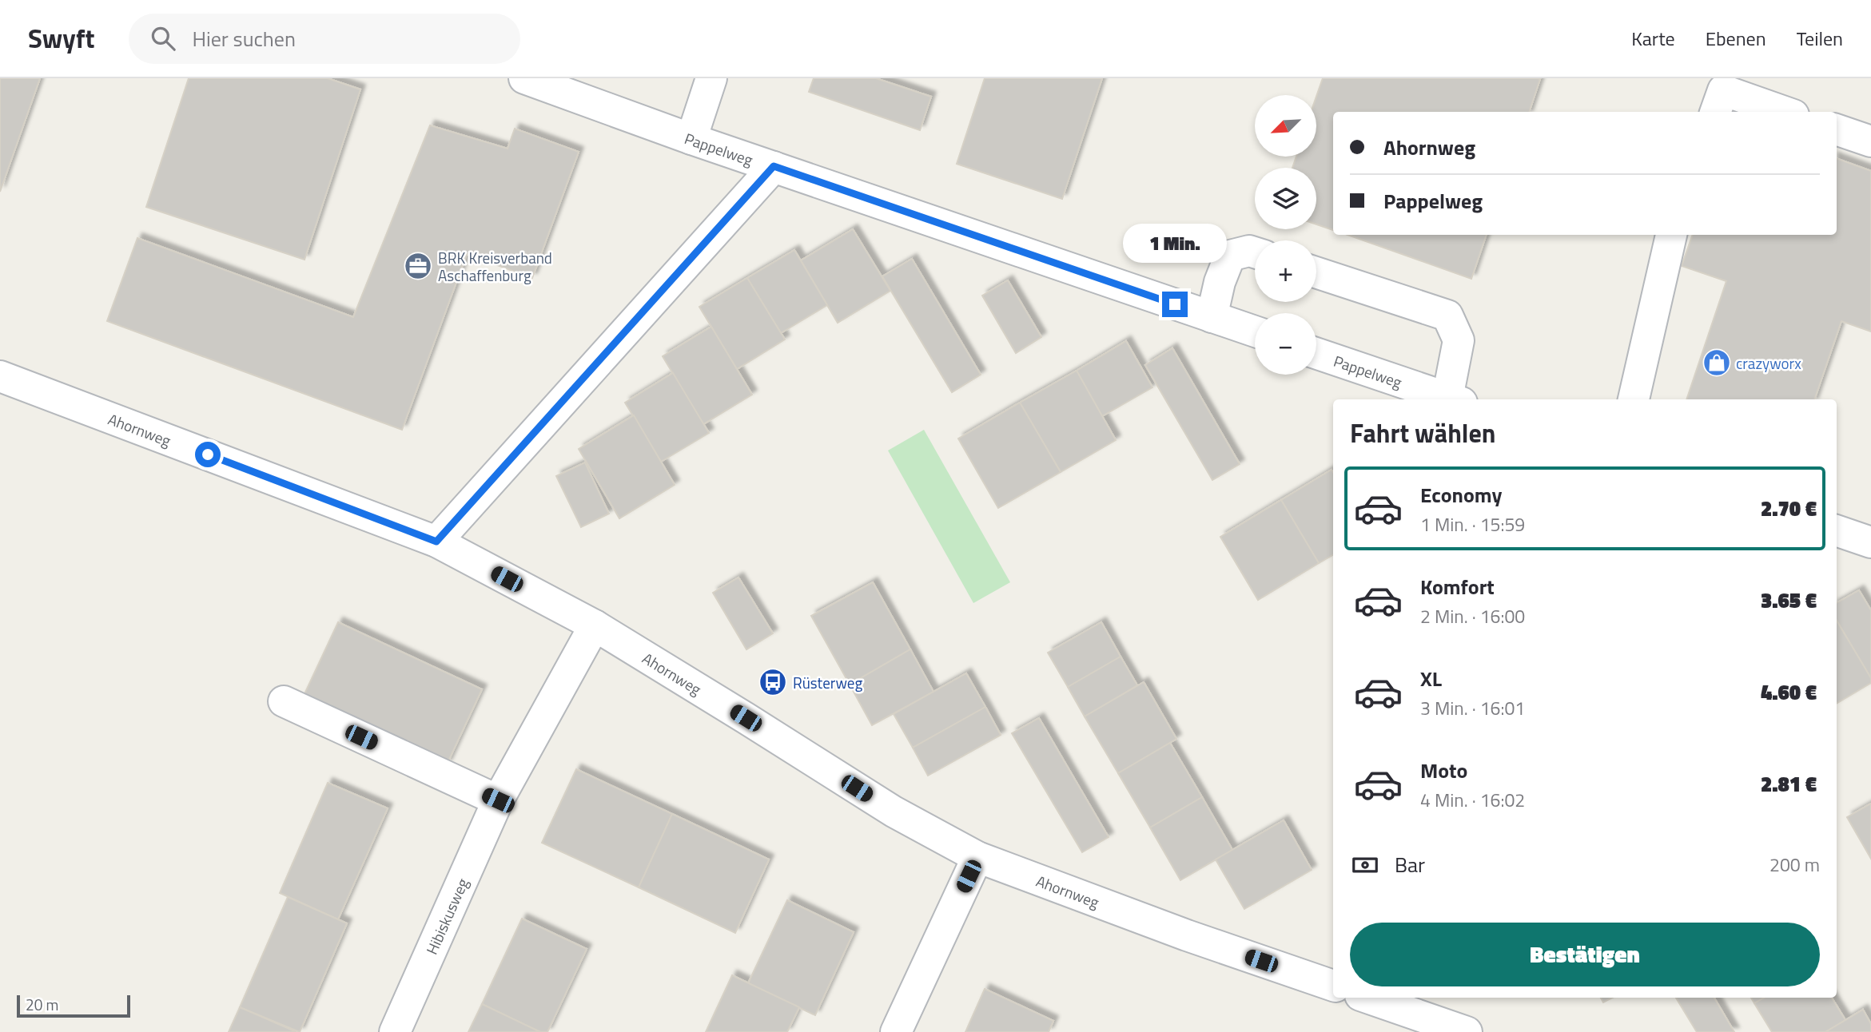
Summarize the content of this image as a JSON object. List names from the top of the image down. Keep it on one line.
{"streets":{"street":["Pappelweg","Ahornweg","Hibiskusweg"]},"crossings":[["Ahornweg","Hibiskusweg"]],"places":{"office":["BRK Kreisverband Aschaffenburg"],"shop":["crazyworx"],"bus stop":["Rüsterweg"]},"scale_bar":"20 m","north":"bottom left","page":{"header":"Swyft","search":"Hier suchen","nav":["Karte","Ebenen","Teilen"],"map_buttons":["+","−"],"banner":["Ahornweg","Pappelweg"],"bubble":"1 Min.","heading":"Fahrt wählen","list":[{"name":"Economy","note":"1 Min. · 15:59","value":"2.70 €"},{"name":"Komfort","note":"2 Min. · 16:00","value":"3.65 €"},{"name":"XL","note":"3 Min. · 16:01","value":"4.60 €"},{"name":"Moto","note":"4 Min. · 16:02","value":"2.81 €"}],"pay":["Bar","200 m"],"buttons":"Bestätigen","scale":"20 m"}}
